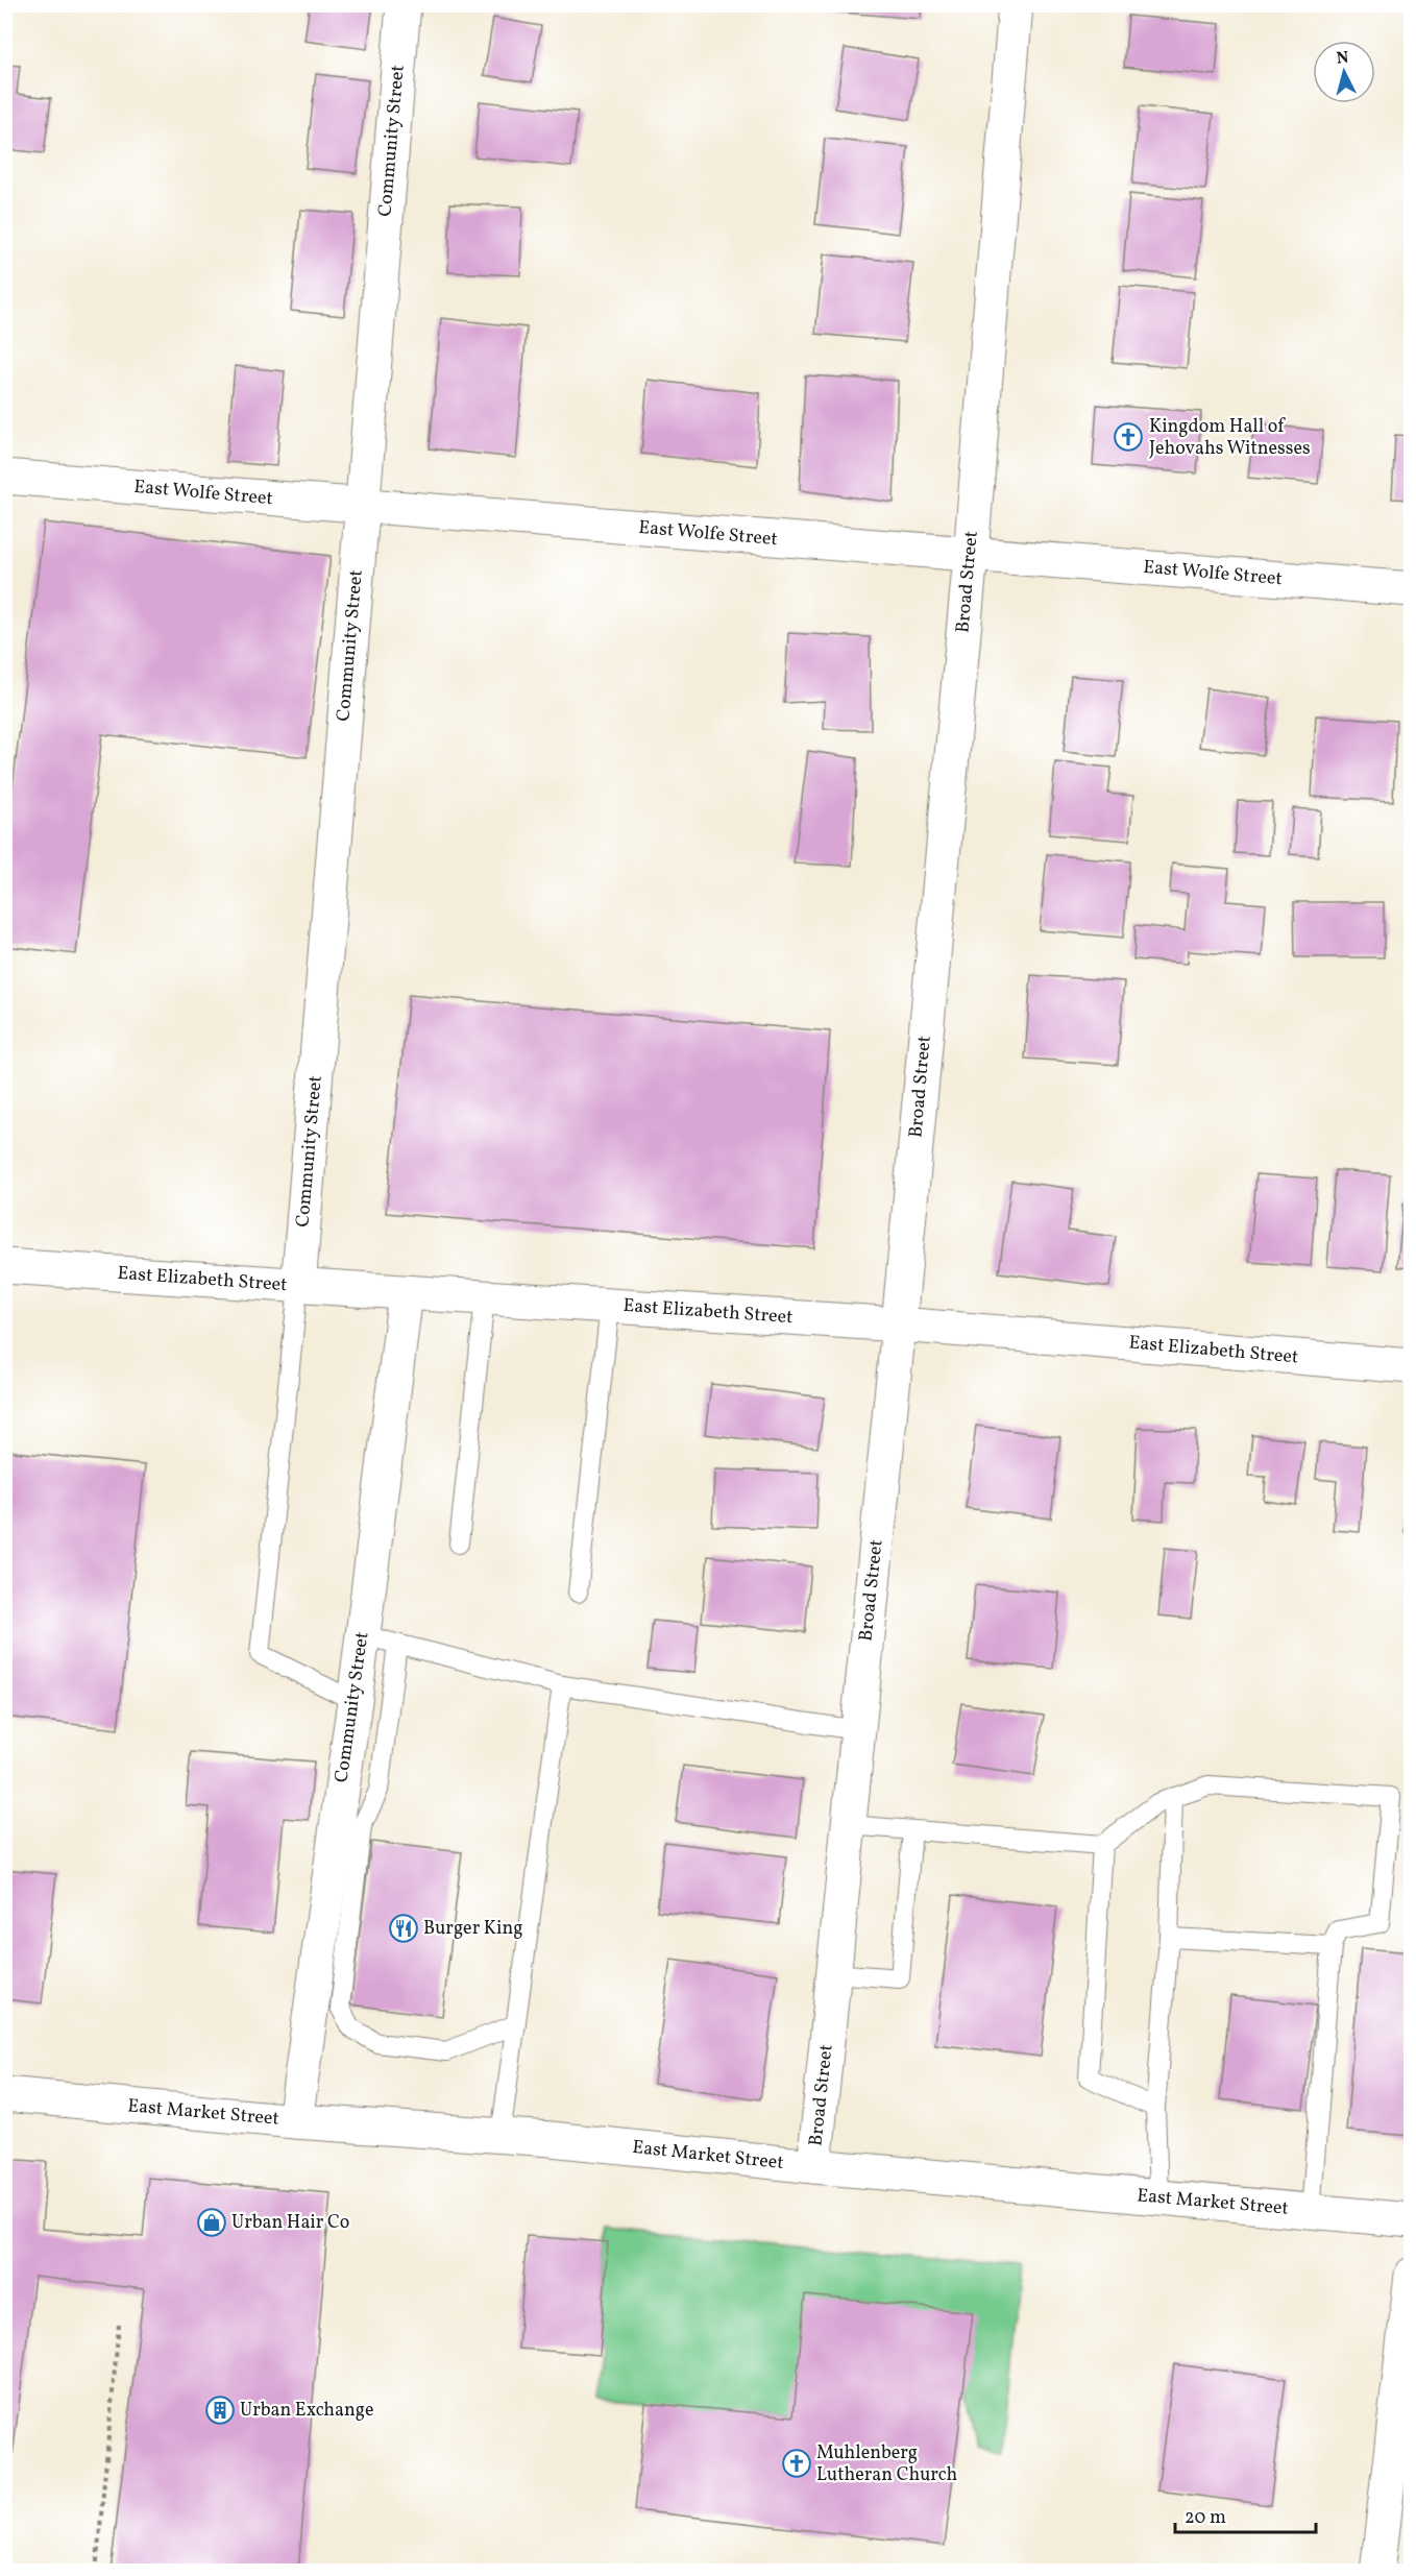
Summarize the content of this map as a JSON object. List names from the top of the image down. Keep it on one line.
{"streets":{"street":["Community Street","East Wolfe Street","Broad Street","East Elizabeth Street","East Market Street"]},"crossings":[["Community Street","East Wolfe Street"],["Community Street","East Elizabeth Street"],["Community Street","East Market Street"],["East Wolfe Street","Broad Street"],["Broad Street","East Elizabeth Street"],["Broad Street","East Market Street"]],"places":{"church":["Kingdom Hall of Jehovahs Witnesses","Muhlenberg Lutheran Church"],"restaurant":["Burger King"],"shop":["Urban Hair Co"],"building":["Urban Exchange"]},"scale_bar":"20 m","north":"top"}
